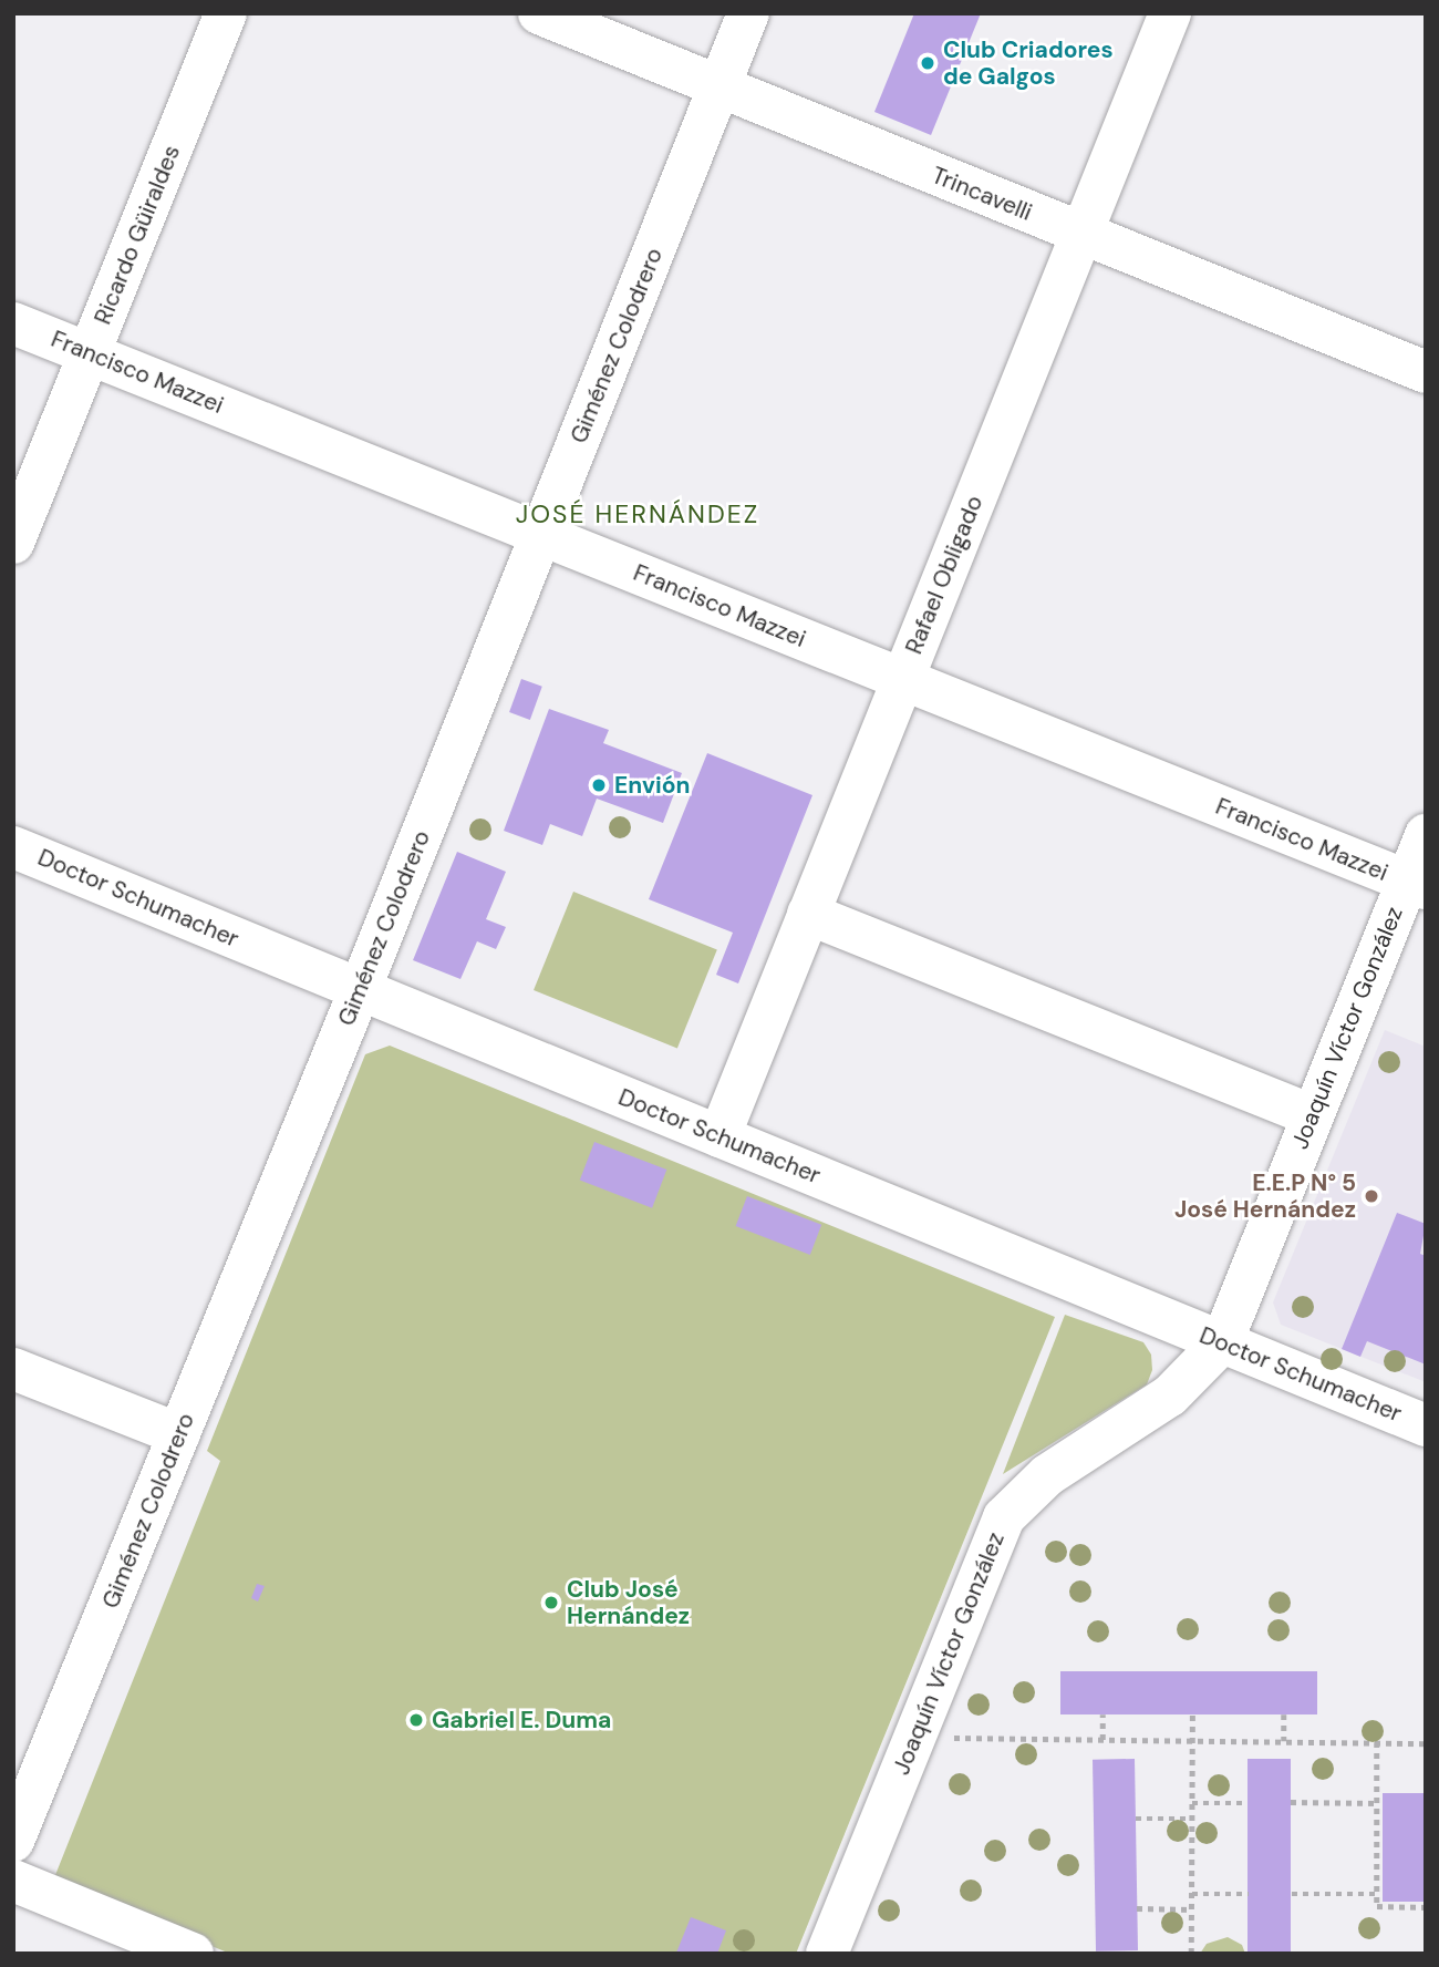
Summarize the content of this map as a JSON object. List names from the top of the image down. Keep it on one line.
{"streets":{"street":["Trincavelli","Ricardo Güiraldes","Giménez Colodrero","Francisco Mazzei","Rafael Obligado","Doctor Schumacher","Joaquín Víctor González"]},"crossings":[["Trincavelli","Giménez Colodrero"],["Trincavelli","Rafael Obligado"],["Ricardo Güiraldes","Francisco Mazzei"],["Giménez Colodrero","Francisco Mazzei"],["Giménez Colodrero","Doctor Schumacher"],["Francisco Mazzei","Rafael Obligado"],["Francisco Mazzei","Joaquín Víctor González"],["Rafael Obligado","Doctor Schumacher"],["Doctor Schumacher","Joaquín Víctor González"]],"districts":["JOSÉ HERNÁNDEZ"],"places":["Club Criadores de Galgos","Envión","E.E.P N° 5 José Hernández","Club José Hernández","Gabriel E. Duma"]}
